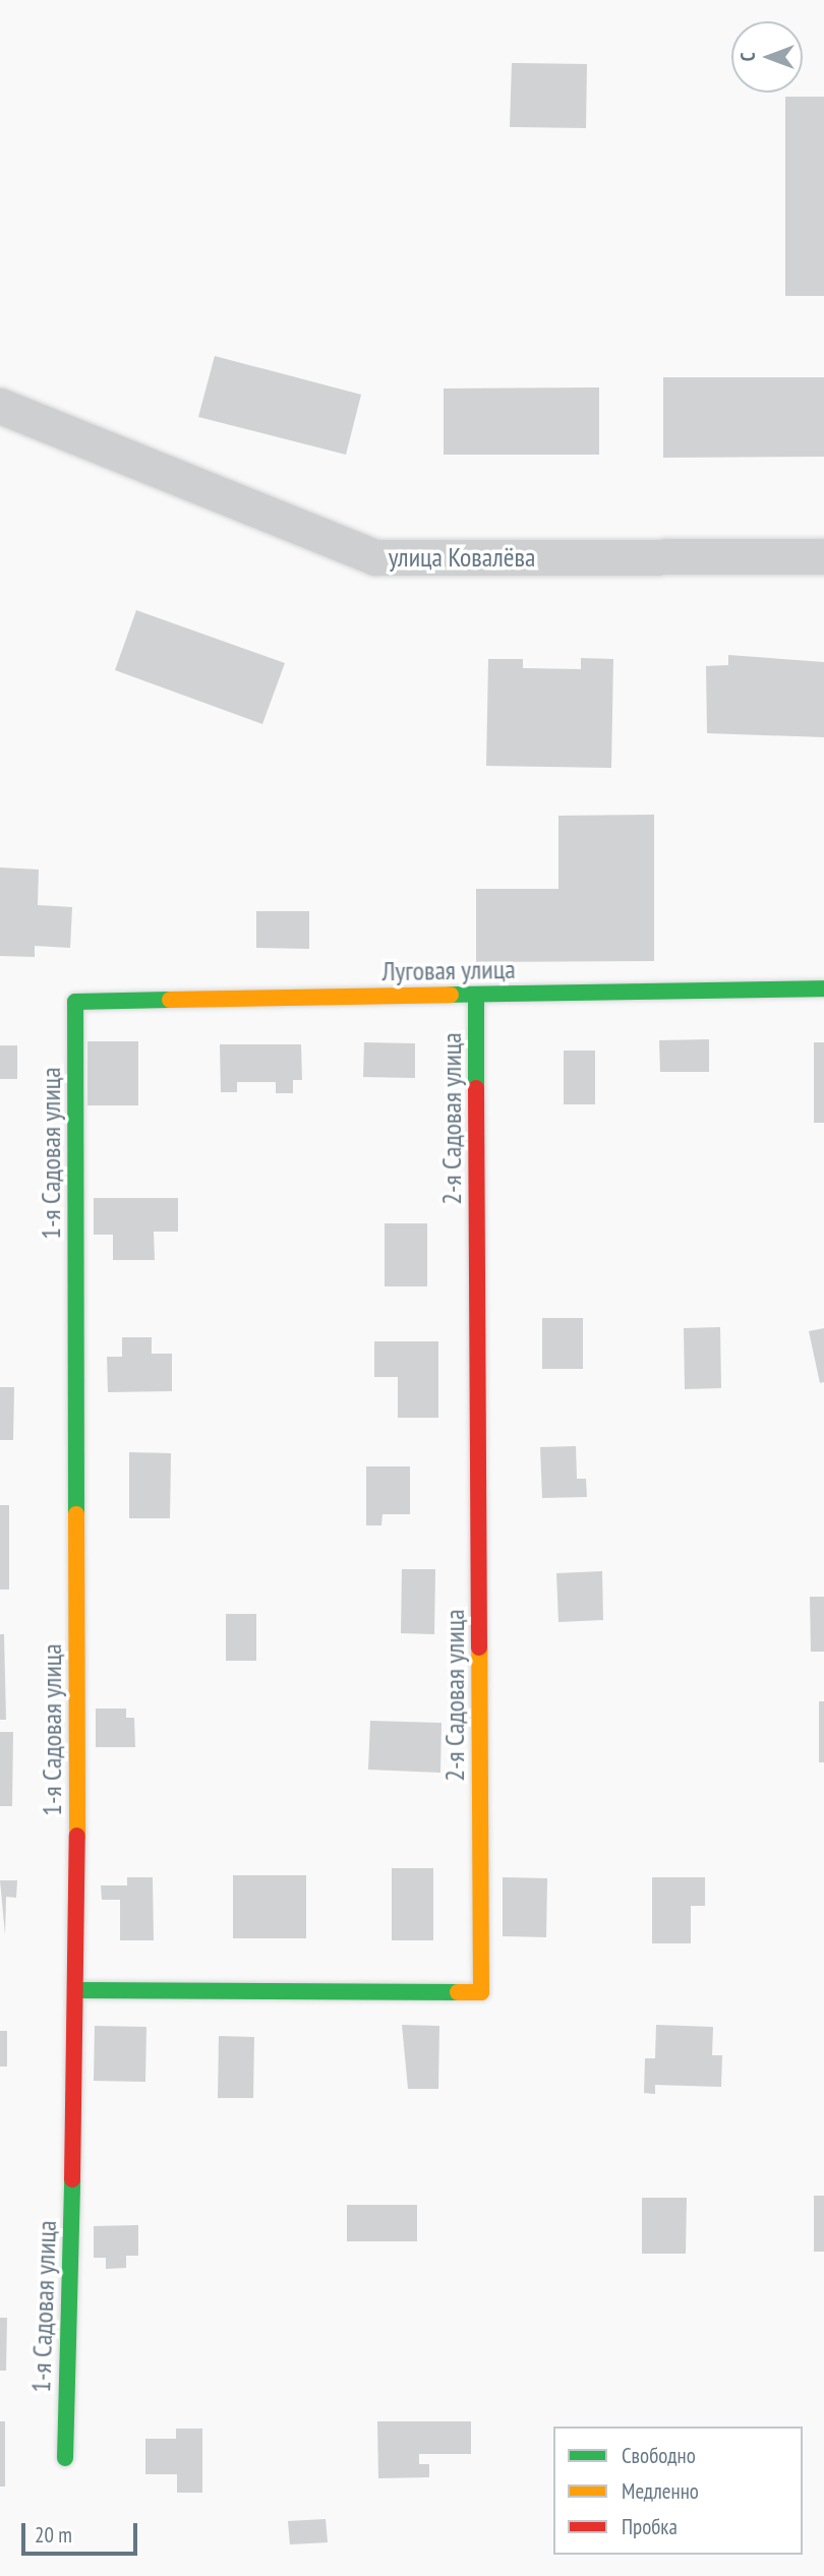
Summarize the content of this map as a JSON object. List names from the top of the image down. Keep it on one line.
{"streets":{"street":["улица Ковалёва","Луговая улица","2-я Садовая улица","1-я Садовая улица"]},"crossings":[["Луговая улица","2-я Садовая улица"],["Луговая улица","1-я Садовая улица"],["2-я Садовая улица","1-я Садовая улица"]],"legend":["Свободно","Медленно","Пробка"],"scale_bar":"20 m","north":"left"}
